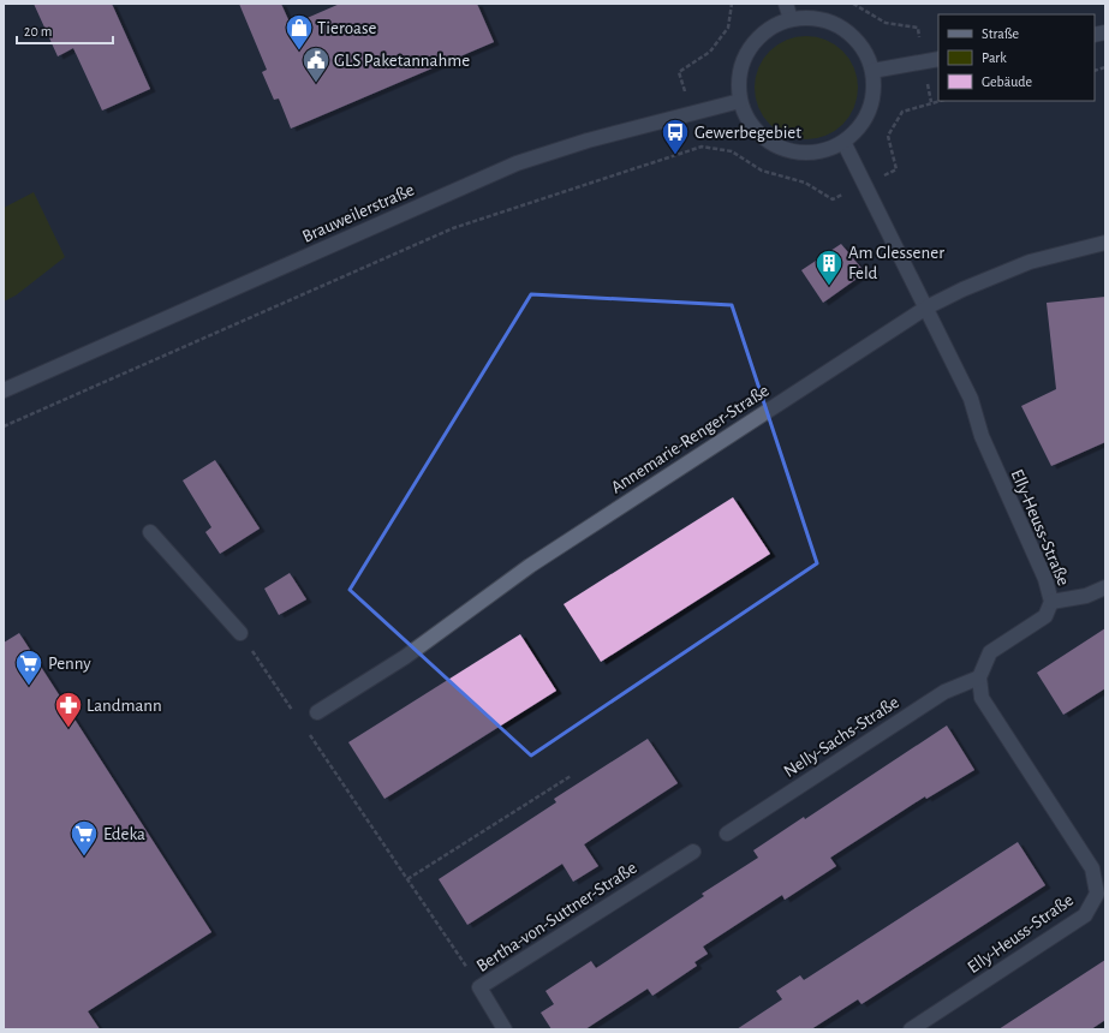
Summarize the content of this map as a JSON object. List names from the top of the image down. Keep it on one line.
{"streets":{"street":["Brauweilerstraße","Annemarie-Renger-Straße","Elly-Heuss-Straße","Nelly-Sachs-Straße","Bertha-von-Suttner-Straße"]},"crossings":[["Brauweilerstraße","Elly-Heuss-Straße"],["Annemarie-Renger-Straße","Elly-Heuss-Straße"],["Elly-Heuss-Straße","Nelly-Sachs-Straße"]],"places":{"shop":["Tieroase"],"public building":["GLS Paketannahme"],"bus stop":["Gewerbegebiet"],"building":["Am Glessener Feld"],"supermarket":["Penny","Edeka"],"pharmacy":["Landmann"]},"legend":["Straße","Park","Gebäude"],"scale_bar":"20 m"}
